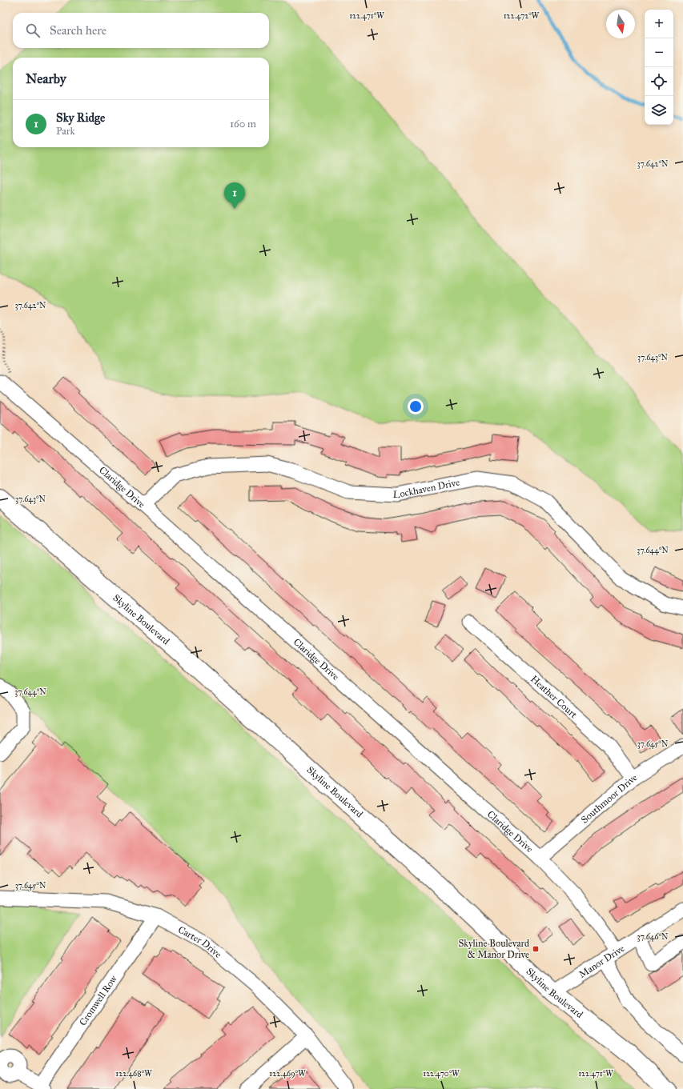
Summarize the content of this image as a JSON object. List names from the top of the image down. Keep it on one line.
{"streets":{"main road":["Skyline Boulevard"],"street":["Claridge Drive","Lockhaven Drive","Heather Court","Southmoor Drive","Carter Drive","Manor Drive","Cromwell Row"]},"crossings":[["Claridge Drive","Lockhaven Drive"],["Claridge Drive","Southmoor Drive"],["Claridge Drive","Manor Drive"],["Skyline Boulevard","Manor Drive"],["Heather Court","Southmoor Drive"],["Carter Drive","Cromwell Row"]],"places":{"transit":["Skyline Boulevard & Manor Drive"]},"north":"bottom","page":{"map_buttons":["+","−"],"search":"Search here","heading":"Nearby","list":[{"mark":"1","name":"Sky Ridge","note":"Park","value":"160 m"}],"pins":"1"},"coordinates":["122.471°W","122.472°W","37.642°N","37.643°N","37.644°N","37.645°N","37.646°N","122.468°W","122.469°W","122.470°W"]}
